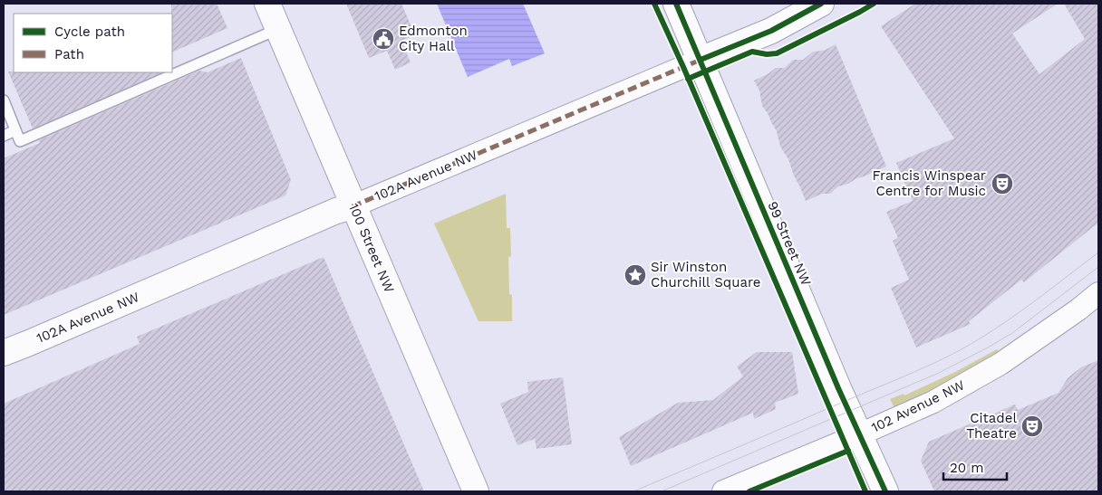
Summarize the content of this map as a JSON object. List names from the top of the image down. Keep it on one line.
{"streets":{"street":["102A Avenue NW","99 Street NW","100 Street NW","102 Avenue NW"]},"crossings":[["102A Avenue NW","99 Street NW"],["102A Avenue NW","100 Street NW"],["99 Street NW","102 Avenue NW"]],"places":{"public building":["Edmonton City Hall"],"theatre":["Francis Winspear Centre for Music","Citadel Theatre"],"place":["Sir Winston Churchill Square"]},"legend":["Cycle path","Path"],"scale_bar":"20 m"}
